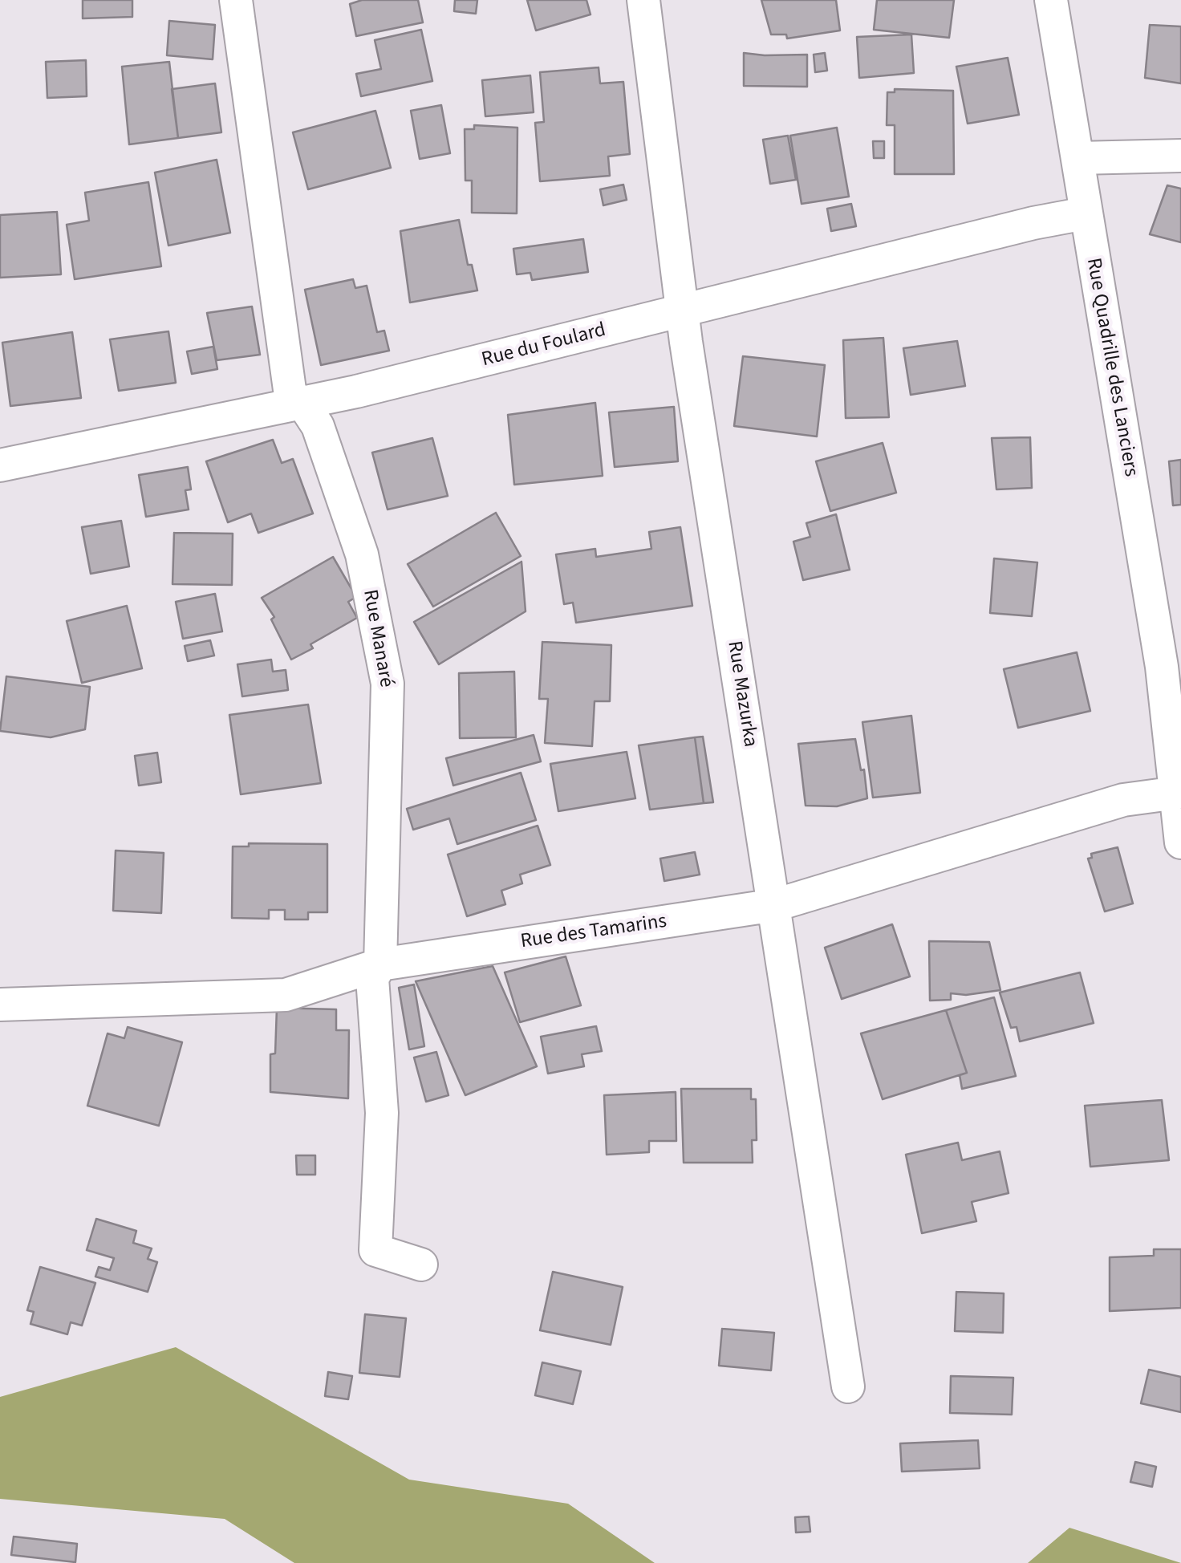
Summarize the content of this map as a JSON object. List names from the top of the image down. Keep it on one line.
{"streets":{"street":["Rue du Foulard","Rue Quadrille des Lanciers","Rue Manaré","Rue Mazurka","Rue des Tamarins"]},"crossings":[["Rue du Foulard","Rue Quadrille des Lanciers"],["Rue du Foulard","Rue Manaré"],["Rue du Foulard","Rue Mazurka"],["Rue Quadrille des Lanciers","Rue des Tamarins"],["Rue Manaré","Rue des Tamarins"],["Rue Mazurka","Rue des Tamarins"]]}
